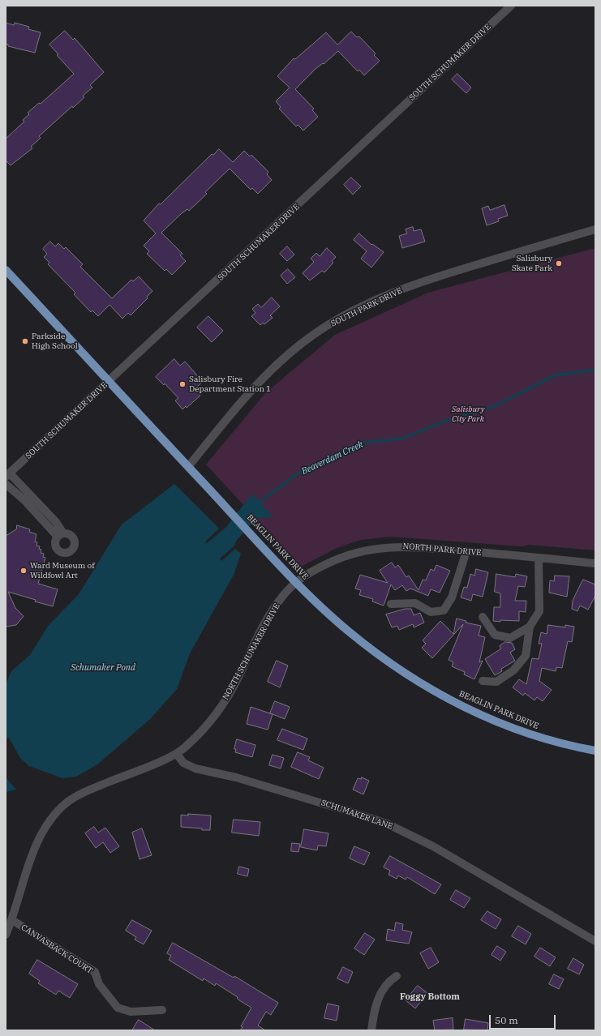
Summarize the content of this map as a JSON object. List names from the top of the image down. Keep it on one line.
{"streets":{"main road":["BEAGLIN PARK DRIVE"],"street":["SOUTH SCHUMAKER DRIVE","SOUTH PARK DRIVE","NORTH PARK DRIVE","NORTH SCHUMAKER DRIVE","SCHUMAKER LANE","CANVASBACK COURT"]},"crossings":[["SOUTH SCHUMAKER DRIVE","BEAGLIN PARK DRIVE"],["SOUTH PARK DRIVE","BEAGLIN PARK DRIVE"],["BEAGLIN PARK DRIVE","NORTH PARK DRIVE"],["BEAGLIN PARK DRIVE","NORTH SCHUMAKER DRIVE"],["NORTH PARK DRIVE","NORTH SCHUMAKER DRIVE"],["NORTH SCHUMAKER DRIVE","SCHUMAKER LANE"],["NORTH SCHUMAKER DRIVE","CANVASBACK COURT"]],"districts":["Foggy Bottom"],"water":["Beaverdam Creek","Schumaker Pond"],"parks":["Salisbury City Park"],"places":["Salisbury Skate Park","Parkside High School","Salisbury Fire Department Station 1","Ward Museum of Wildfowl Art"],"scale_bar":"50 m"}
